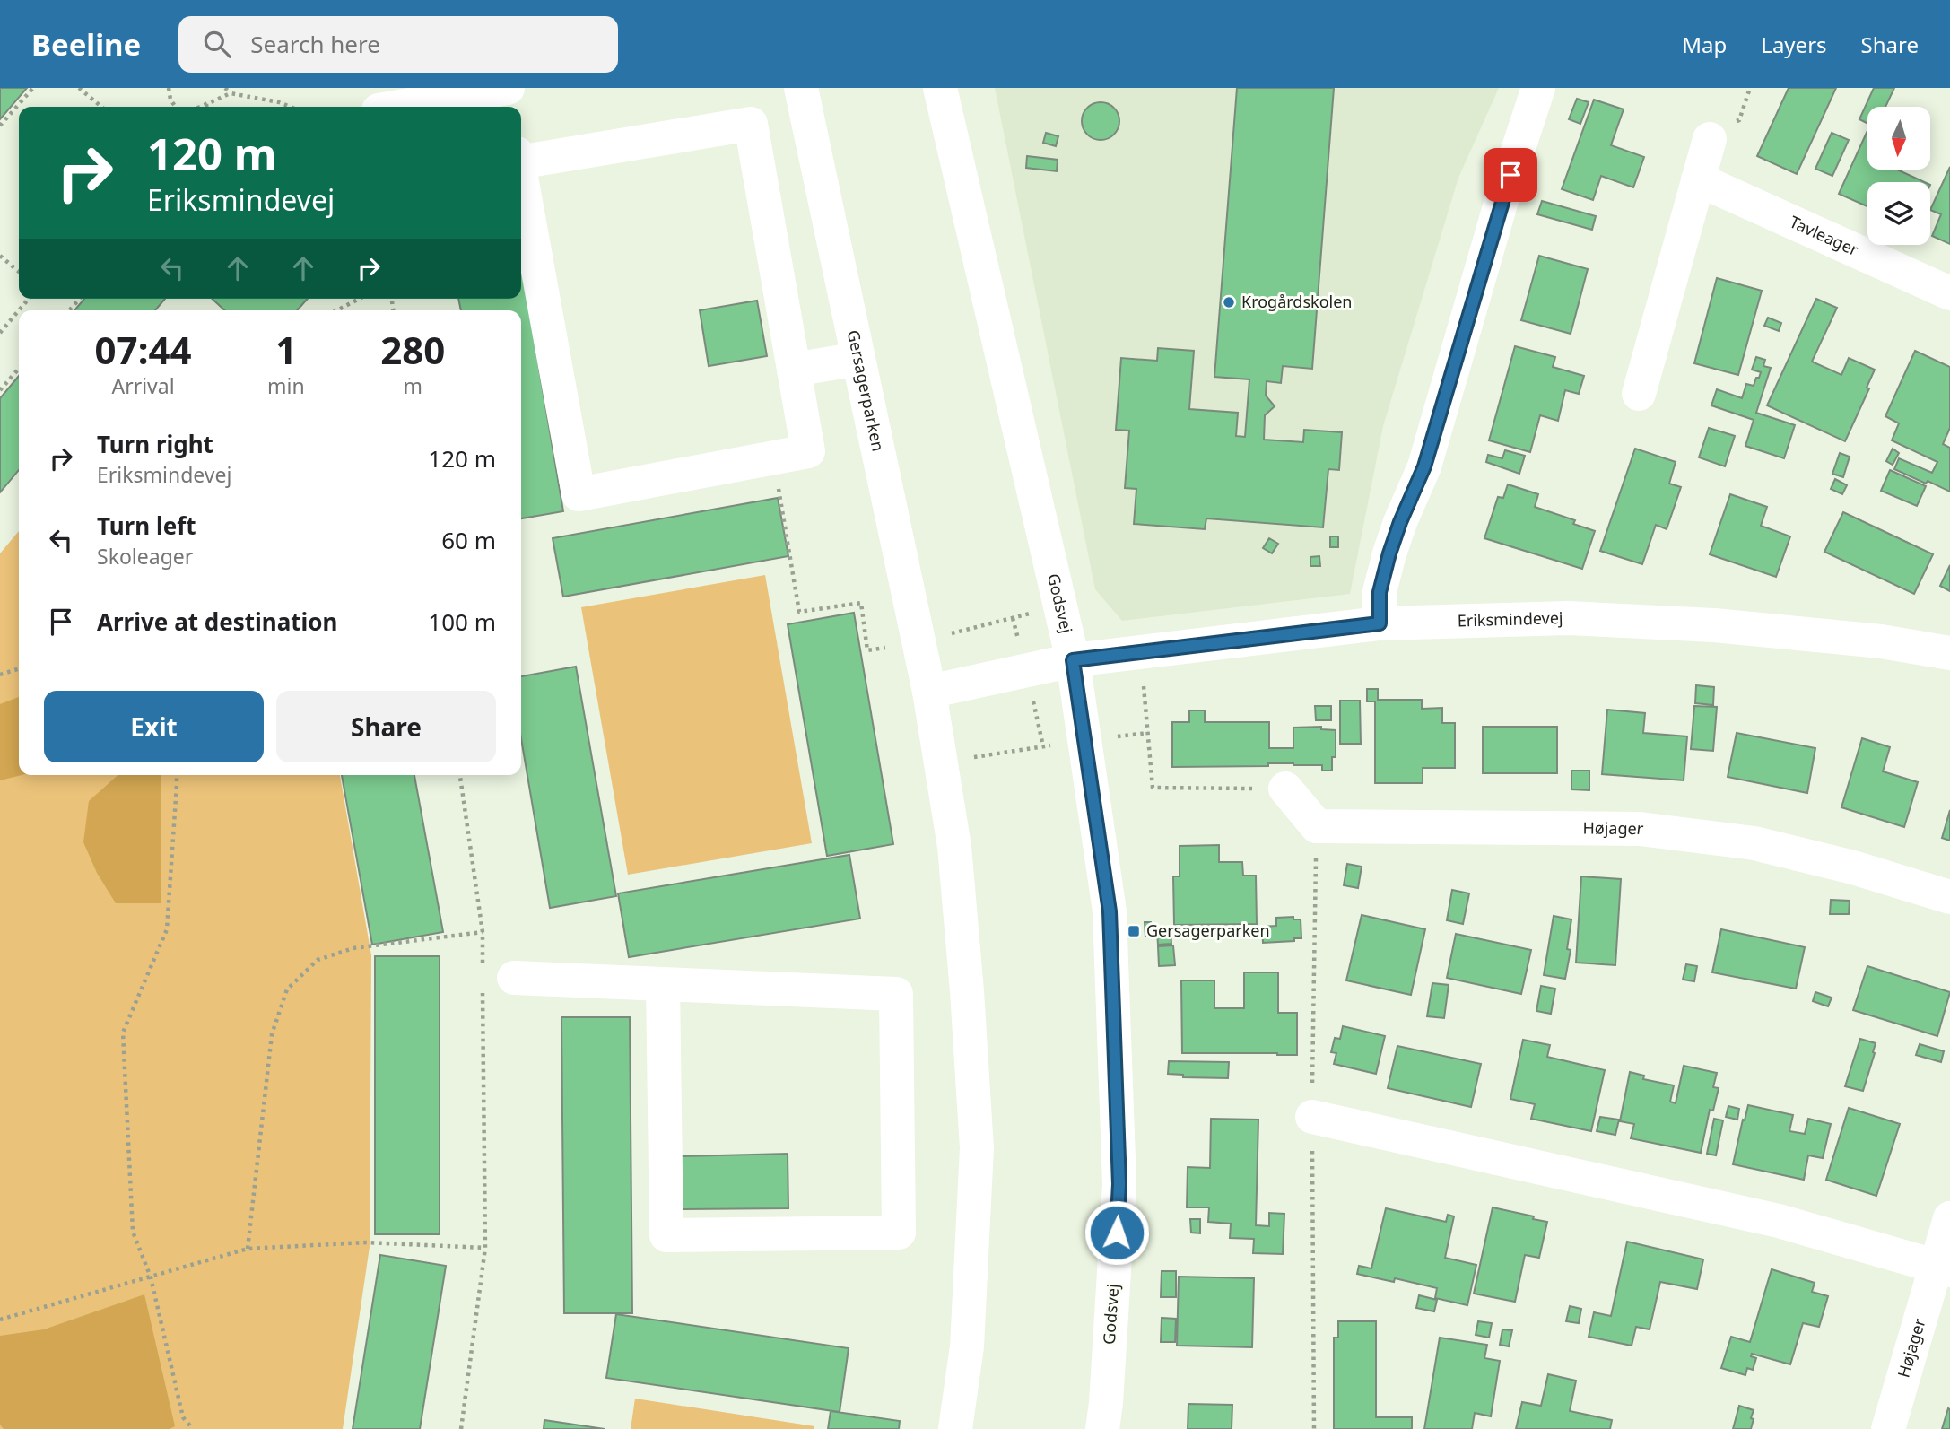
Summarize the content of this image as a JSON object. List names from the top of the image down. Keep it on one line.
{"streets":{"street":["Tavleager","Gersagerparken","Godsvej","Eriksmindevej","Højager"]},"crossings":[["Godsvej","Eriksmindevej"]],"places":{"other":["Krogårdskolen"],"transit":["Gersagerparken"]},"north":"bottom","page":{"header":"Beeline","search":"Search here","nav":["Map","Layers","Share"],"turn":["120 m","Eriksmindevej"],"eta":["07:44","Arrival","1","min","280","m"],"list":[{"name":"Turn right","note":"Eriksmindevej","value":"120 m"},{"name":"Turn left","note":"Skoleager","value":"60 m"},{"name":"Arrive at destination","value":"100 m"}],"buttons":["Exit","Share"]}}
